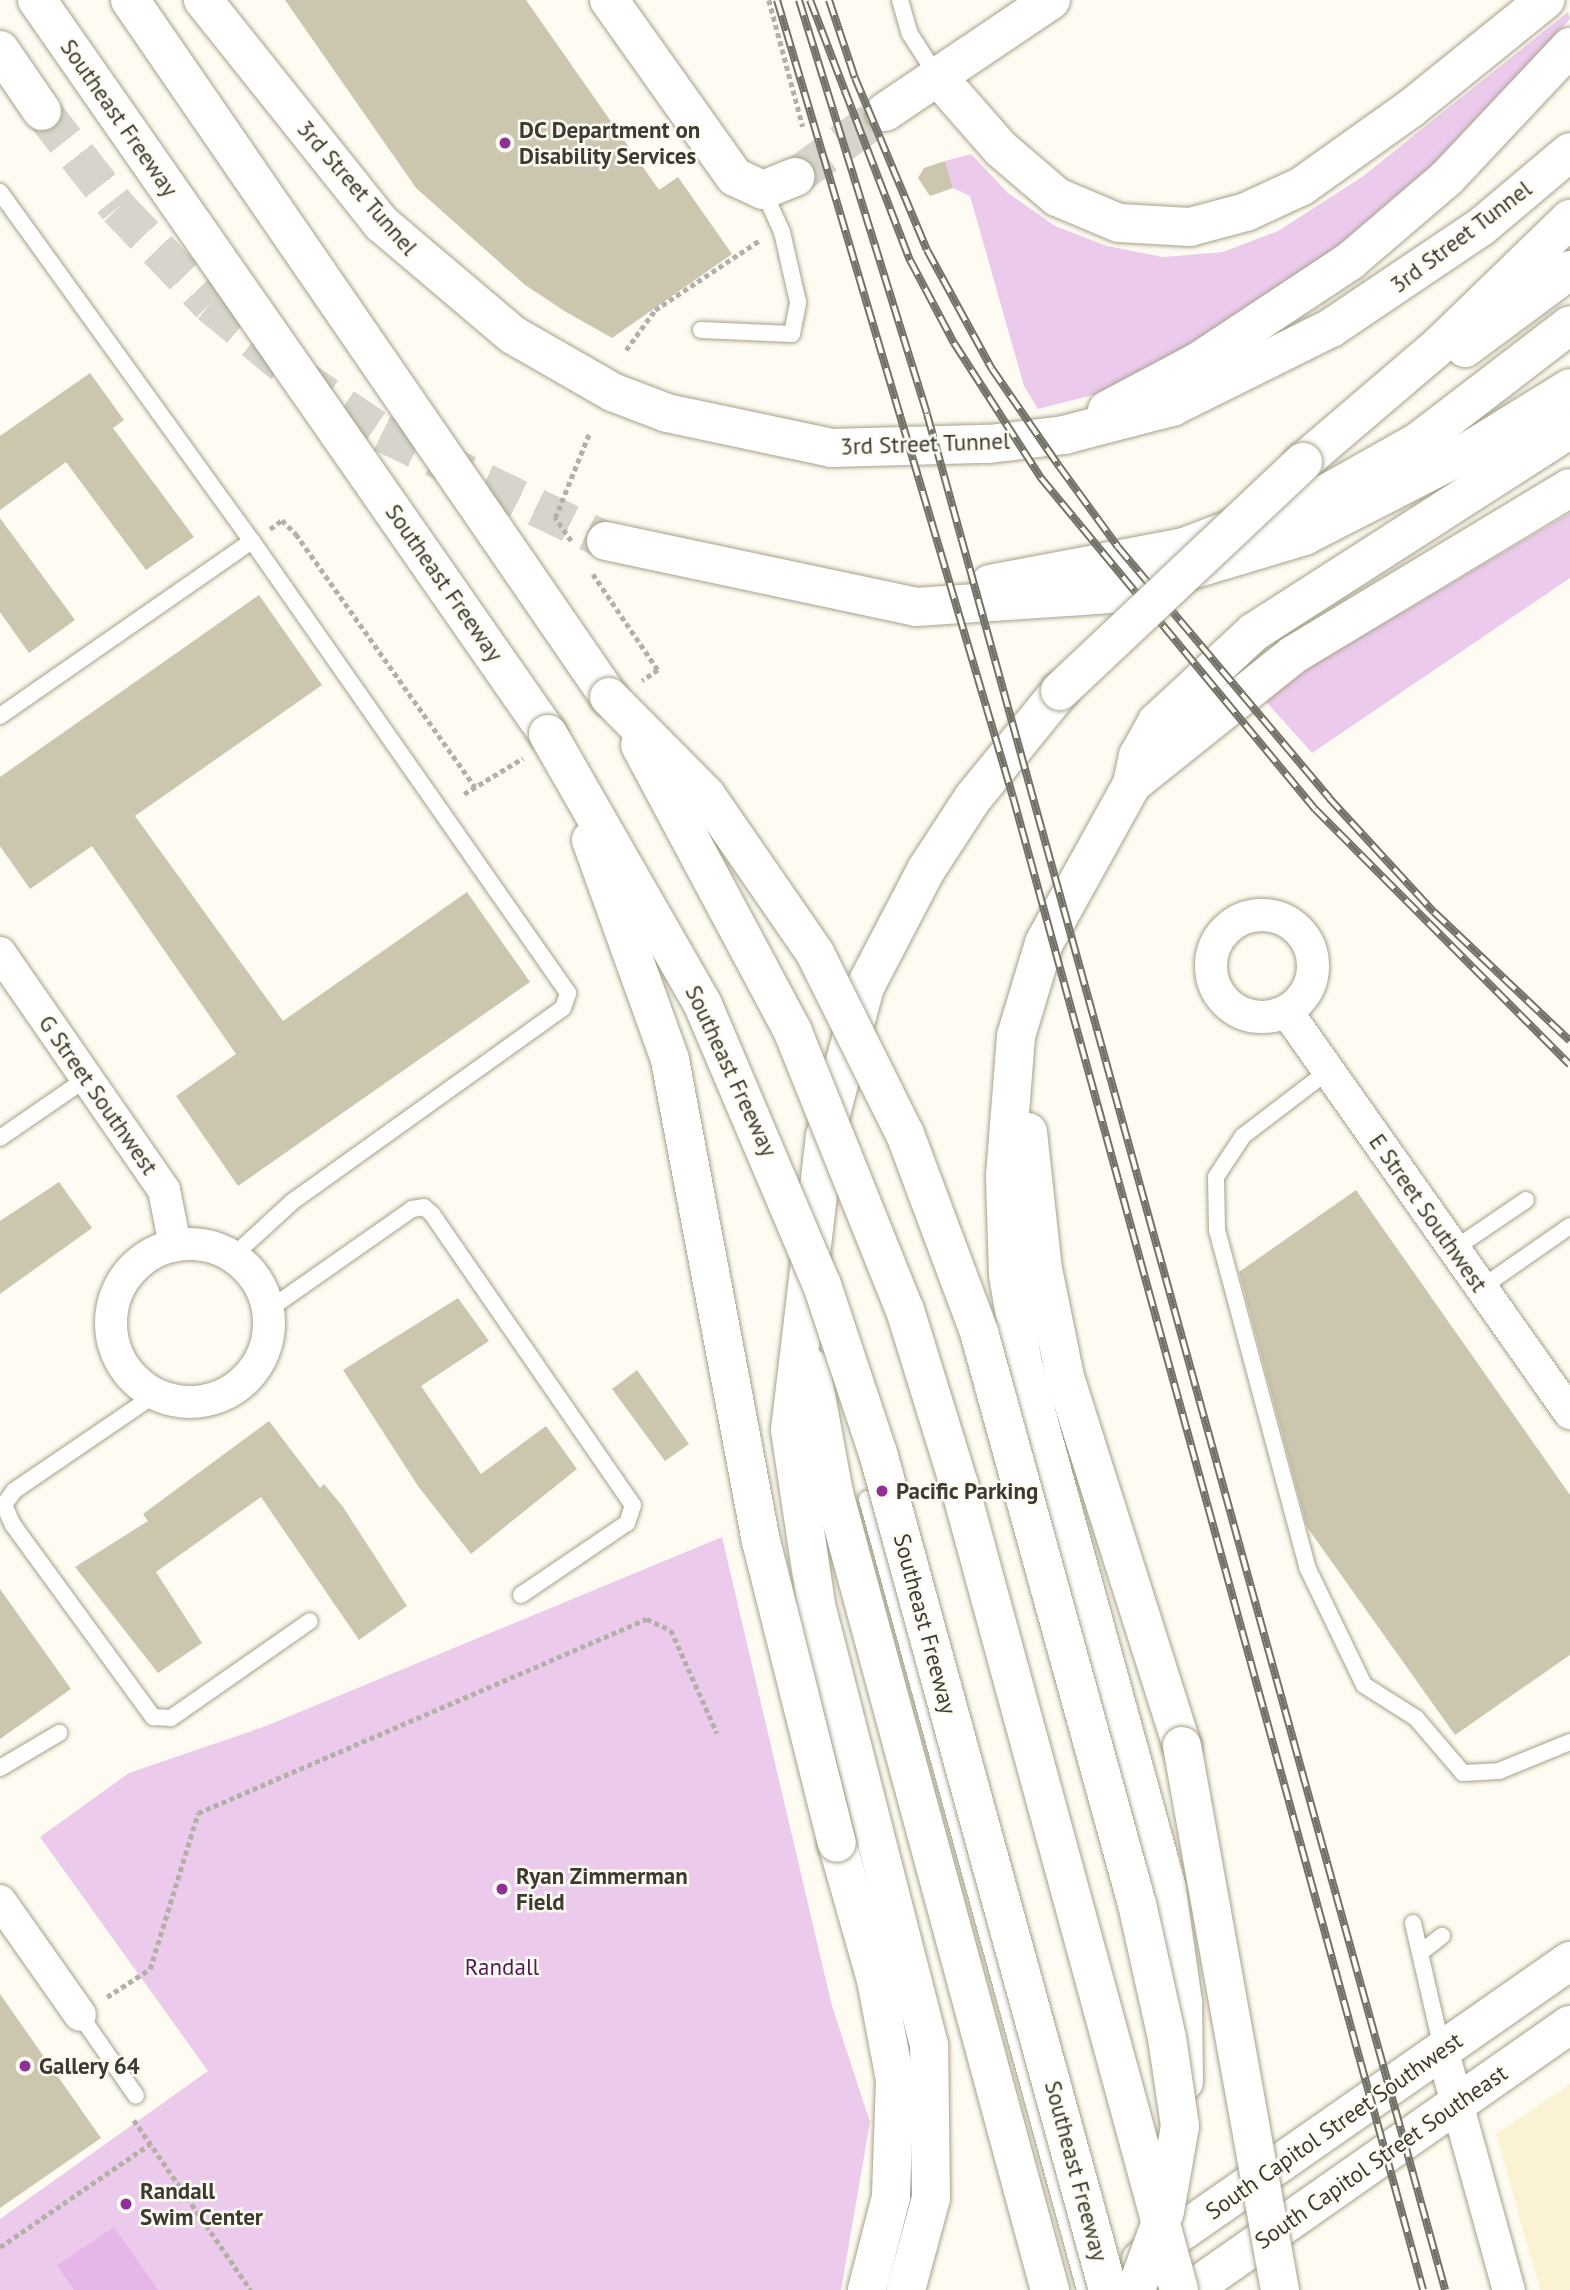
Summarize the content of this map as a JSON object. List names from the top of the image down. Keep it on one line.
{"streets":{"main road":["Southeast Freeway","3rd Street Tunnel","South Capitol Street Southwest","South Capitol Street Southeast"],"street":["G Street Southwest","E Street Southwest"]},"parks":["Randall"],"places":["DC Department on Disability Services","Pacific Parking","Ryan Zimmerman Field","Gallery 64","Randall Swim Center"]}
